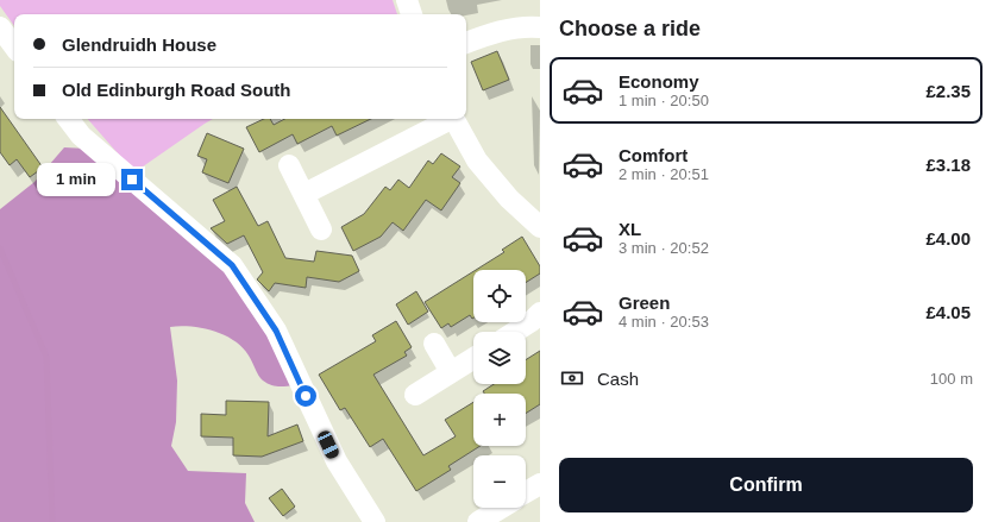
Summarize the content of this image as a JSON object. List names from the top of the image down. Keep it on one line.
{"page":{"heading":"Choose a ride","banner":["Glendruidh House","Old Edinburgh Road South"],"list":[{"name":"Economy","note":"1 min · 20:50","value":"£2.35"},{"name":"Comfort","note":"2 min · 20:51","value":"£3.18"},{"name":"XL","note":"3 min · 20:52","value":"£4.00"},{"name":"Green","note":"4 min · 20:53","value":"£4.05"}],"bubble":"1 min","map_buttons":["+","−"],"pay":["Cash","100 m"],"buttons":"Confirm"}}
